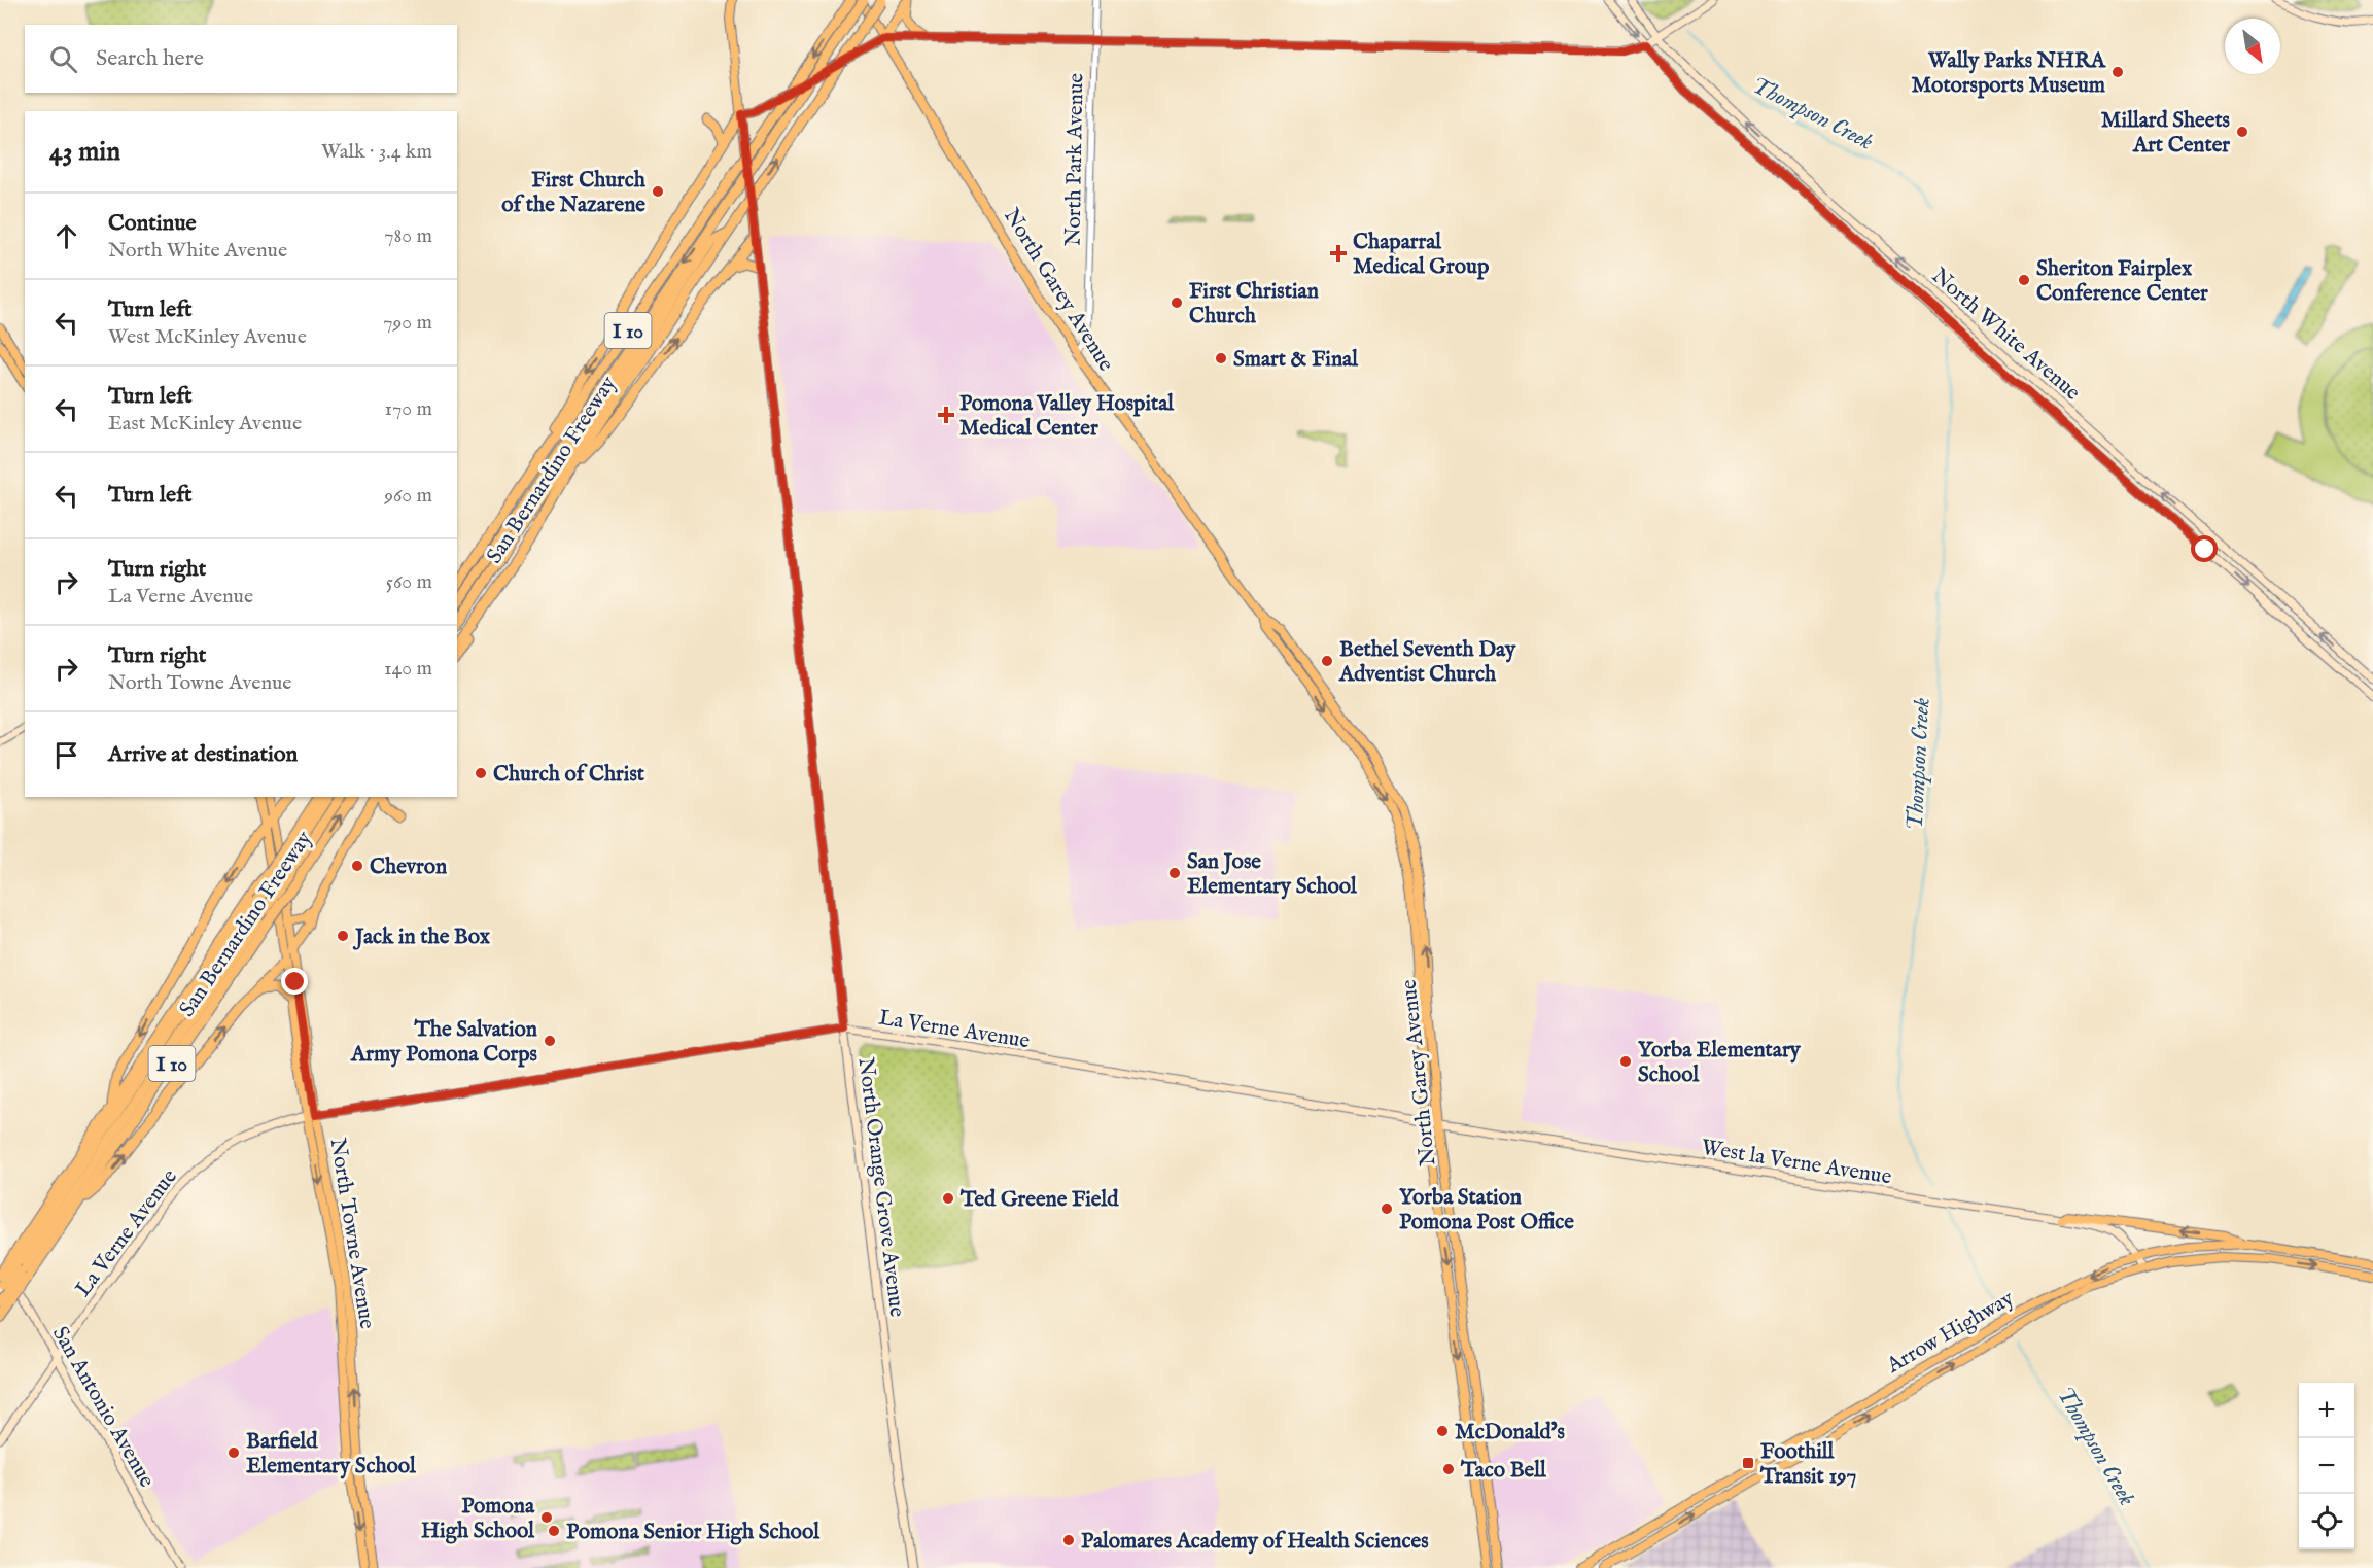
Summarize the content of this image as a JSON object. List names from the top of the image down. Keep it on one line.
{"streets":{"highway":["I 10","San Bernardino Freeway"],"main road":["North Garey Avenue","North White Avenue","La Verne Avenue","West la Verne Avenue","North Orange Grove Avenue","North Towne Avenue","Arrow Highway","San Antonio Avenue"],"street":["North Park Avenue"]},"crossings":[["North Park Avenue","North Garey Avenue"],["North Garey Avenue","La Verne Avenue"],["North Garey Avenue","West la Verne Avenue"],["La Verne Avenue","West la Verne Avenue"],["La Verne Avenue","North Orange Grove Avenue"],["La Verne Avenue","North Towne Avenue"],["La Verne Avenue","San Antonio Avenue"],["West la Verne Avenue","Arrow Highway"]],"water":["Thompson Creek"],"places":{"other":["Wally Parks NHRA Motorsports Museum","Millard Sheets Art Center","First Church of the Nazarene","Sheriton Fairplex Conference Center","First Christian Church","Smart & Final","Bethel Seventh Day Adventist Church","Church of Christ","Chevron","San Jose Elementary School","Jack in the Box","The Salvation Army Pomona Corps","Yorba Elementary School","Ted Greene Field","Yorba Station Pomona Post Office","McDonald's","Barfield Elementary School","Taco Bell","Pomona High School","Pomona Senior High School","Palomares Academy of Health Sciences"],"health":["Chaparral Medical Group","Pomona Valley Hospital Medical Center"],"transit":["Foothill Transit 197"]},"north":"bottom right","page":{"search":"Search here","heading":["43 min","Walk · 3.4 km"],"list":[["Continue","North White Avenue","780 m"],["Turn left","West McKinley Avenue","790 m"],["Turn left","East McKinley Avenue","170 m"],["Turn left","960 m"],["Turn right","La Verne Avenue","560 m"],["Turn right","North Towne Avenue","140 m"],"Arrive at destination"],"map_buttons":["+","−"]}}
